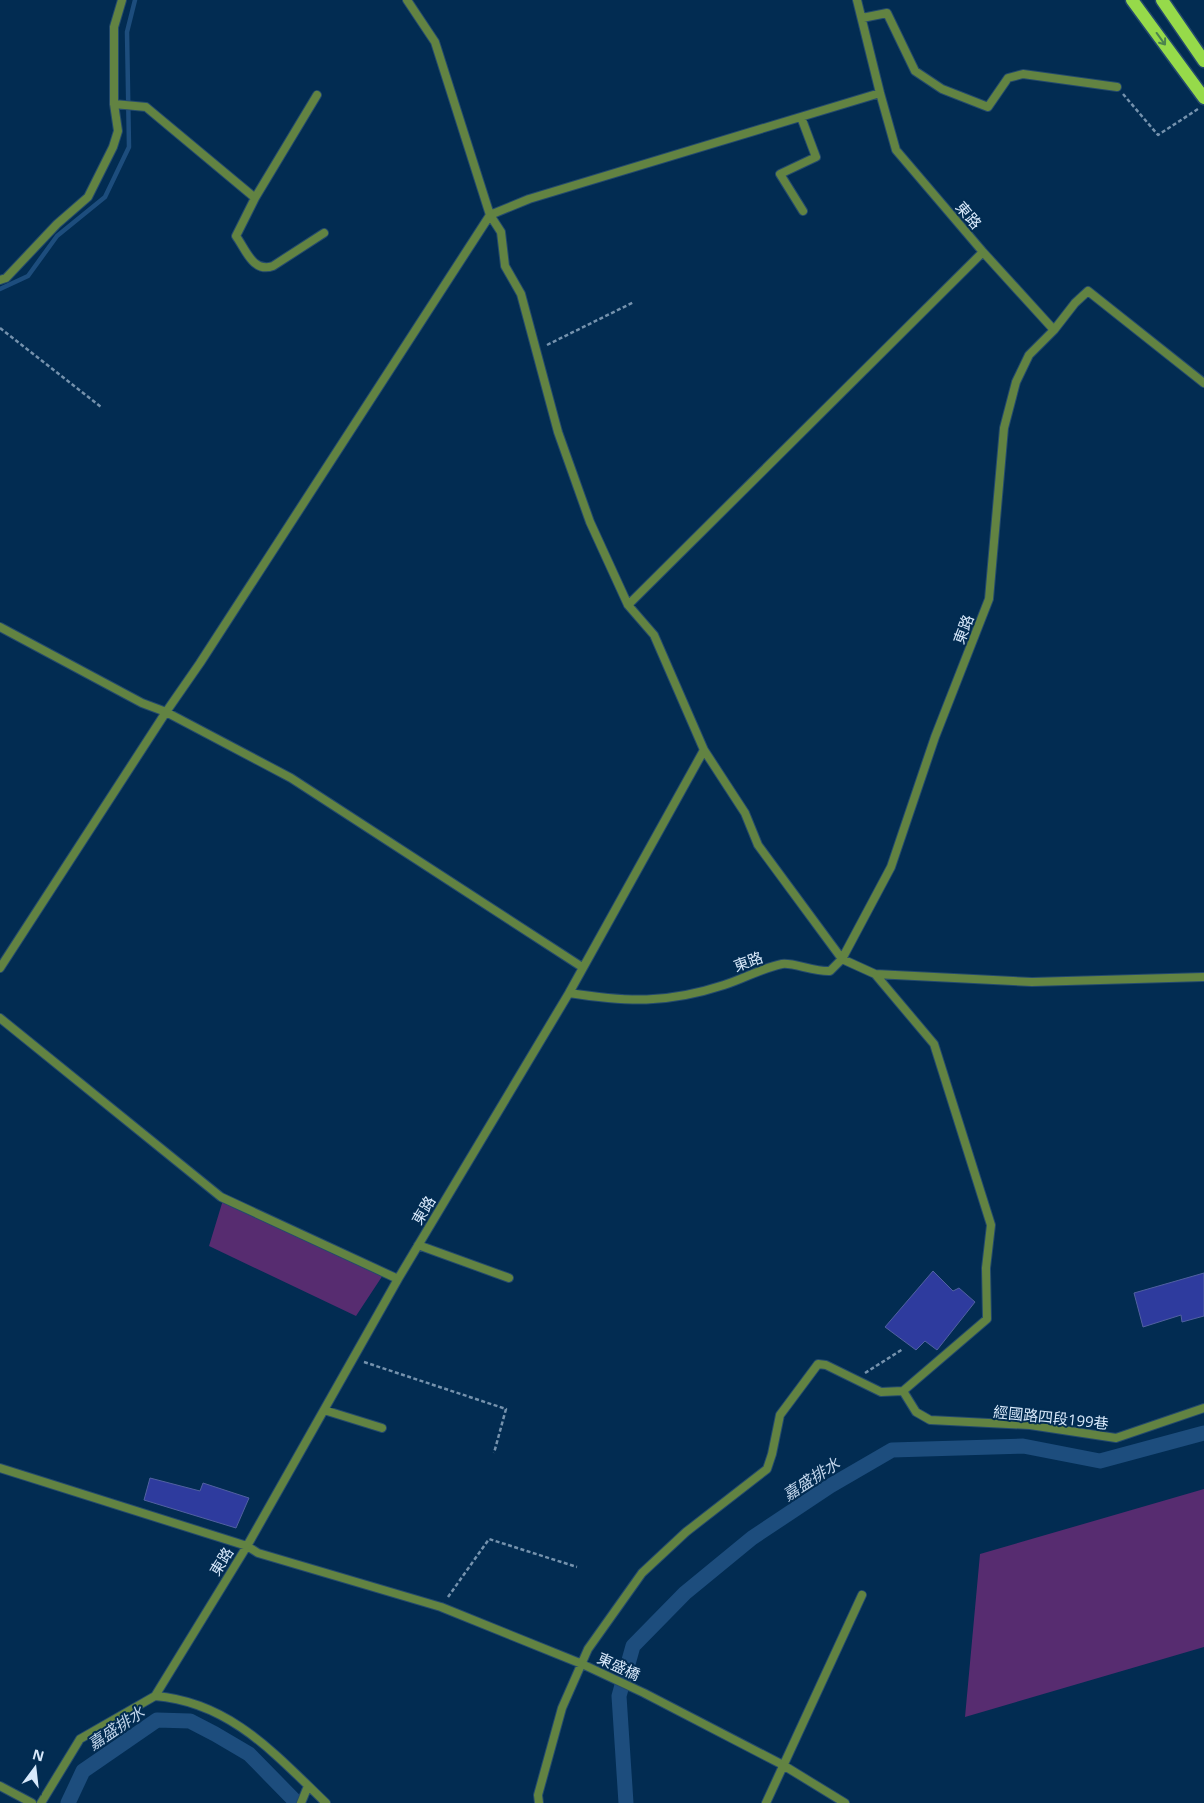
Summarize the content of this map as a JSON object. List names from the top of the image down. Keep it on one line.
{"streets":{"lane":["東路","經國路四段199巷","東盛橋"]},"crossings":[["東路","東盛橋"]],"water":["嘉盛排水"],"north":"top"}
